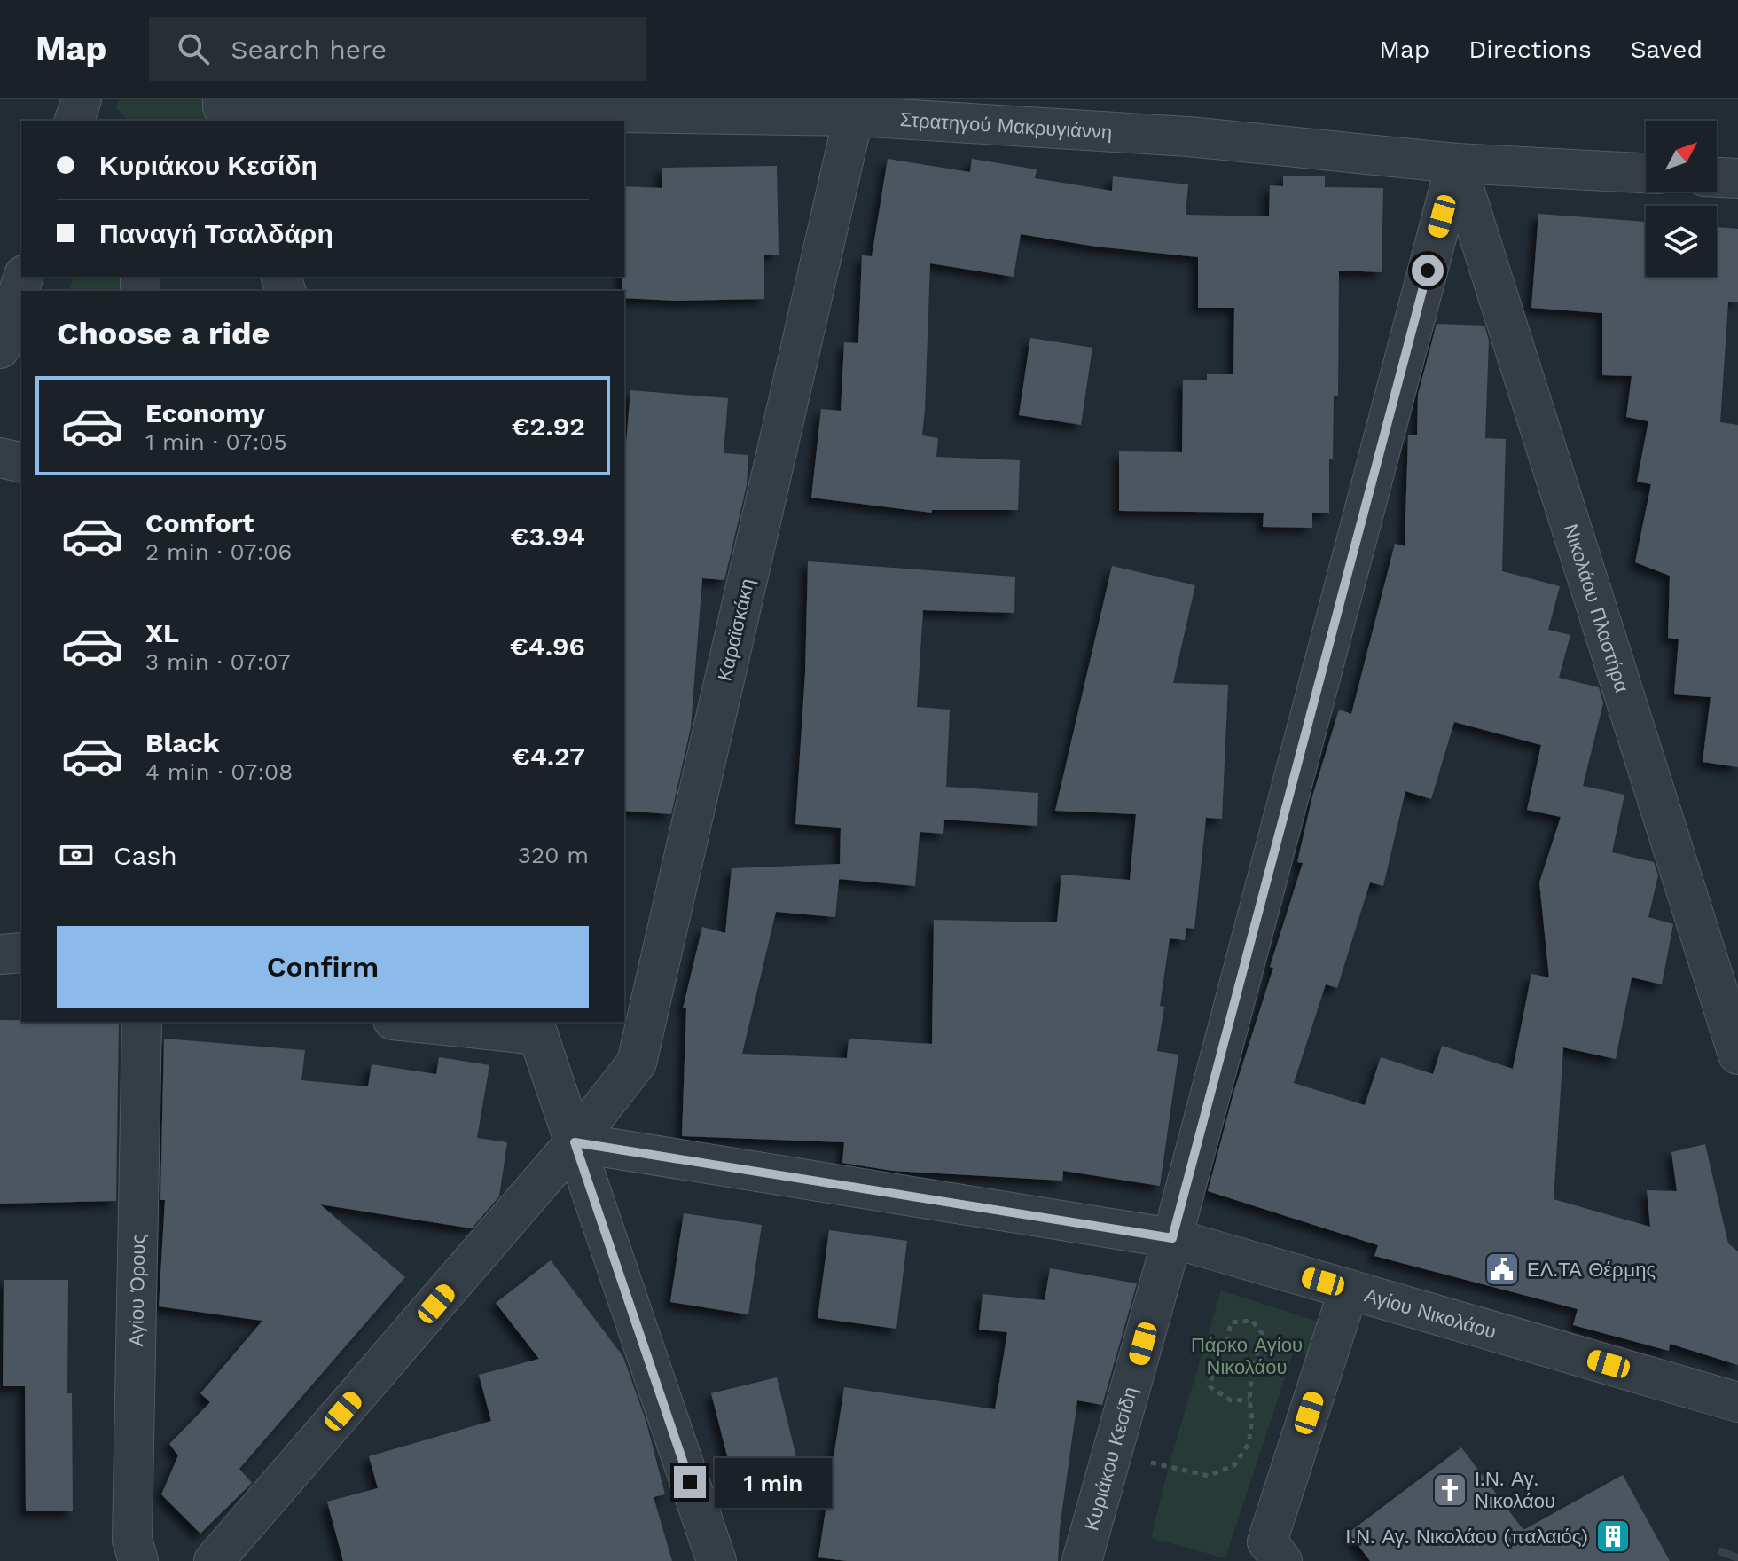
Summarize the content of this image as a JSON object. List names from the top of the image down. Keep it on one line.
{"streets":{"street":["Στρατηγού Μακρυγιάννη","Νικολάου Πλαστήρα","Καραϊσκάκη","Αγίου Όρους","Αγίου Νικολάου","Κυριάκου Κεσίδη"]},"crossings":[["Στρατηγού Μακρυγιάννη","Νικολάου Πλαστήρα"],["Στρατηγού Μακρυγιάννη","Καραϊσκάκη"],["Στρατηγού Μακρυγιάννη","Κυριάκου Κεσίδη"],["Νικολάου Πλαστήρα","Κυριάκου Κεσίδη"],["Καραϊσκάκη","Αγίου Νικολάου"],["Αγίου Νικολάου","Κυριάκου Κεσίδη"]],"parks":["Πάρκο Αγίου Νικολάου"],"places":{"public building":["ΕΛ.ΤΑ Θέρμης"],"church":["Ι.Ν. Αγ. Νικολάου"],"building":["Ι.Ν. Αγ. Νικολάου (παλαιός)"]},"north":"top right","page":{"header":"Map","search":"Search here","nav":["Map","Directions","Saved"],"banner":["Κυριάκου Κεσίδη","Παναγή Τσαλδάρη"],"heading":"Choose a ride","list":[{"name":"Economy","note":"1 min · 07:05","value":"€2.92"},{"name":"Comfort","note":"2 min · 07:06","value":"€3.94"},{"name":"XL","note":"3 min · 07:07","value":"€4.96"},{"name":"Black","note":"4 min · 07:08","value":"€4.27"}],"pay":["Cash","320 m"],"buttons":"Confirm","bubble":"1 min"}}
